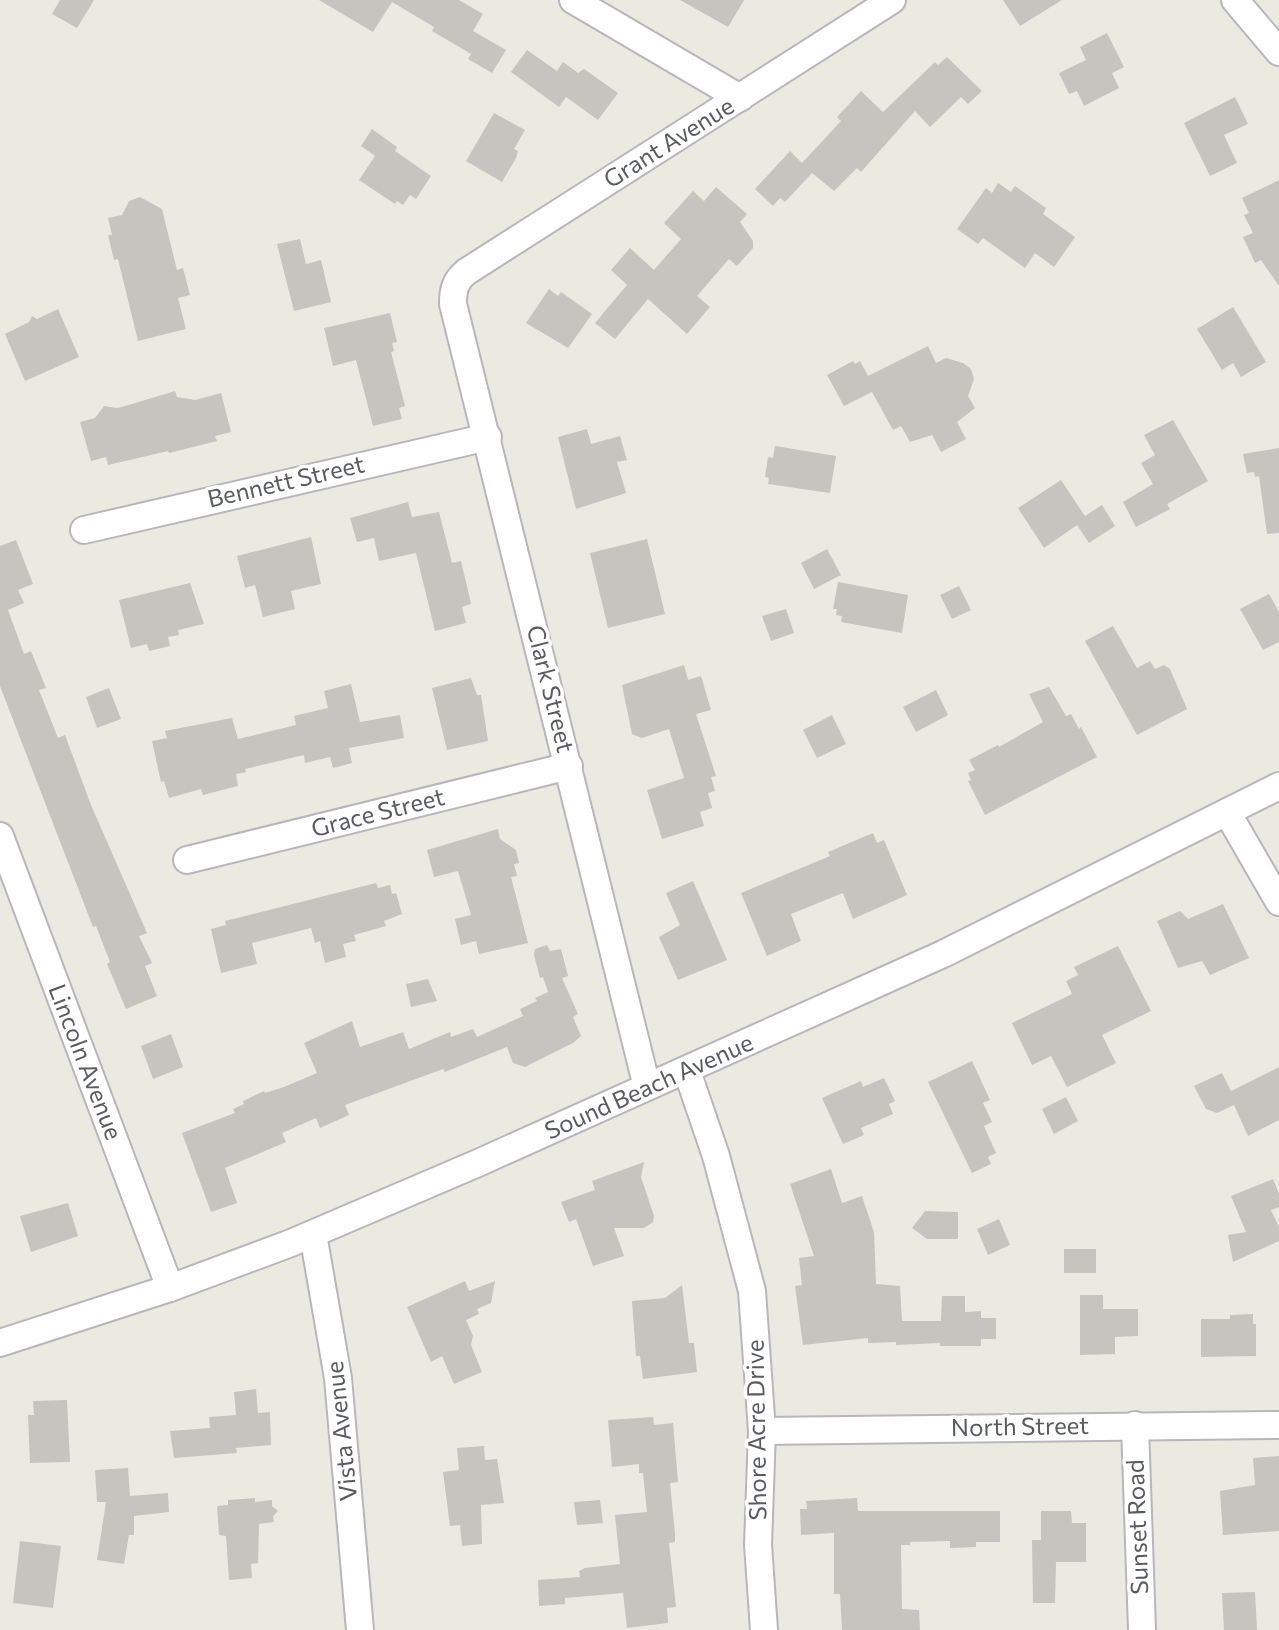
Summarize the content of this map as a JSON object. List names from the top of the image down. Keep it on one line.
{"streets":{"street":["Grant Avenue","Bennett Street","Clark Street","Grace Street","Lincoln Avenue","Sound Beach Avenue","North Street","Shore Acre Drive","Vista Avenue","Sunset Road"]},"crossings":[["Grant Avenue","Clark Street"],["Bennett Street","Clark Street"],["Clark Street","Grace Street"],["Clark Street","Sound Beach Avenue"],["Lincoln Avenue","Sound Beach Avenue"],["Sound Beach Avenue","Shore Acre Drive"],["Sound Beach Avenue","Vista Avenue"],["North Street","Shore Acre Drive"],["North Street","Sunset Road"]]}
